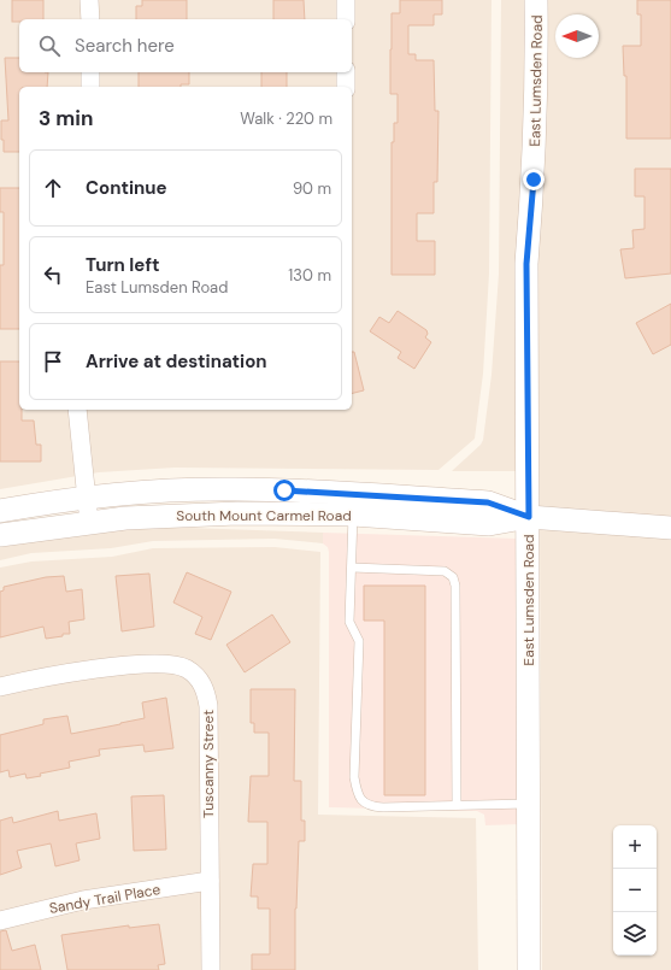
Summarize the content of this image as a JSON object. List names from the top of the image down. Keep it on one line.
{"streets":{"street":["East Lumsden Road","South Mount Carmel Road","Tuscanny Street","Sandy Trail Place"]},"crossings":[["East Lumsden Road","South Mount Carmel Road"],["Tuscanny Street","Sandy Trail Place"]],"north":"left","page":{"search":"Search here","heading":["3 min","Walk · 220 m"],"list":[["Continue","90 m"],["Turn left","East Lumsden Road","130 m"],"Arrive at destination"],"map_buttons":["+","−"]}}
